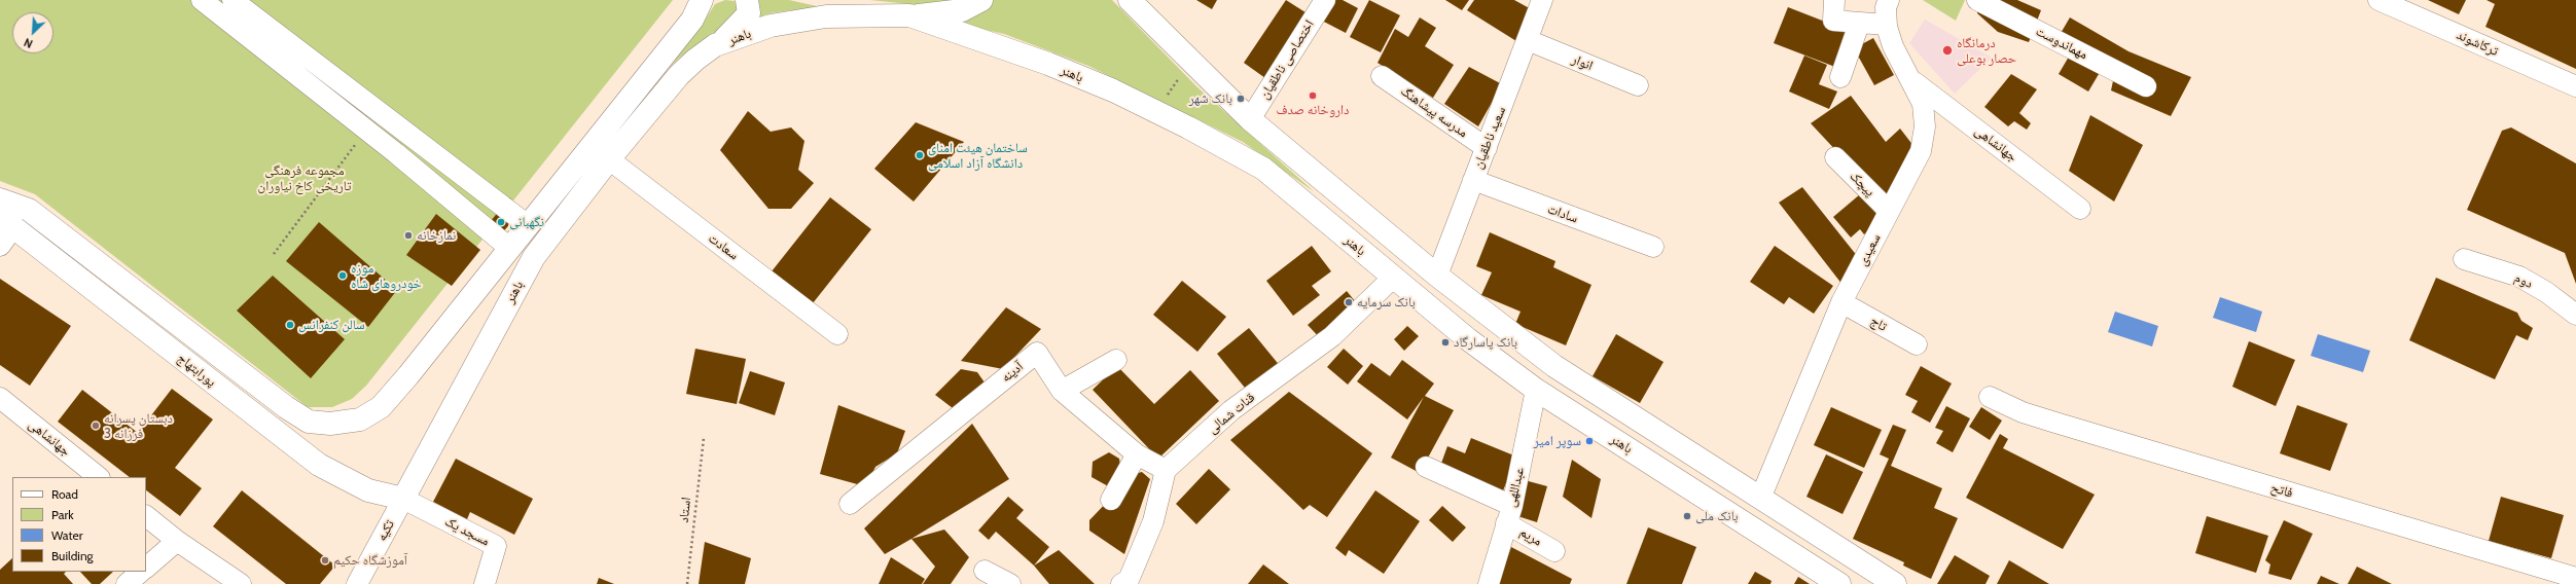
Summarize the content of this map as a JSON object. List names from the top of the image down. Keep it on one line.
{"streets":{"main road":["باهنر","پورابتهاج"],"street":["مهماندوست","ترکاشوند","اختصاصی ناطقیان","انوار","مدرسه پیشاهنگ","سعید ناطقیان","جهانشاهی","پیچک","سادات","سعادت","سعیدی","دوم","تاج","آدینه","قنات شمالى","عبداللهی","فاتح","تکیه","مسجد یک","مریم"],"path":["استاد"]},"crossings":[["باهنر","سعادت"],["باهنر","پورابتهاج"],["باهنر","قنات شمالى"],["باهنر","عبداللهی"],["باهنر","تکیه"],["باهنر","مسجد یک"],["انوار","سعید ناطقیان"],["مدرسه پیشاهنگ","سعید ناطقیان"],["سعید ناطقیان","سادات"],["جهانشاهی","سعیدی"],["پیچک","سعیدی"],["سعیدی","تاج"],["پورابتهاج","تکیه"],["پورابتهاج","مسجد یک"],["آدینه","قنات شمالى"],["عبداللهی","مریم"],["تکیه","مسجد یک"]],"parks":["مجموعه فرهنگی تاریخی کاخ نیاوران"],"places":["درمانگاه حصار بوعلی","داروخانه صدف","بانک شهر","ساختمان هیئت امنای دانشگاه آزاد اسلامی","نگهبانی","نمازخانه","موزه خودروهای شاه","بانک سرمایه","سالن کنفرانس","بانک پاسارگاد","دبستان پسرانه فرزانه 3","سوپر امیر","بانک ملی","آموزشگاه حکیم"],"legend":["Road","Park","Water","Building"],"north":"bottom left"}
